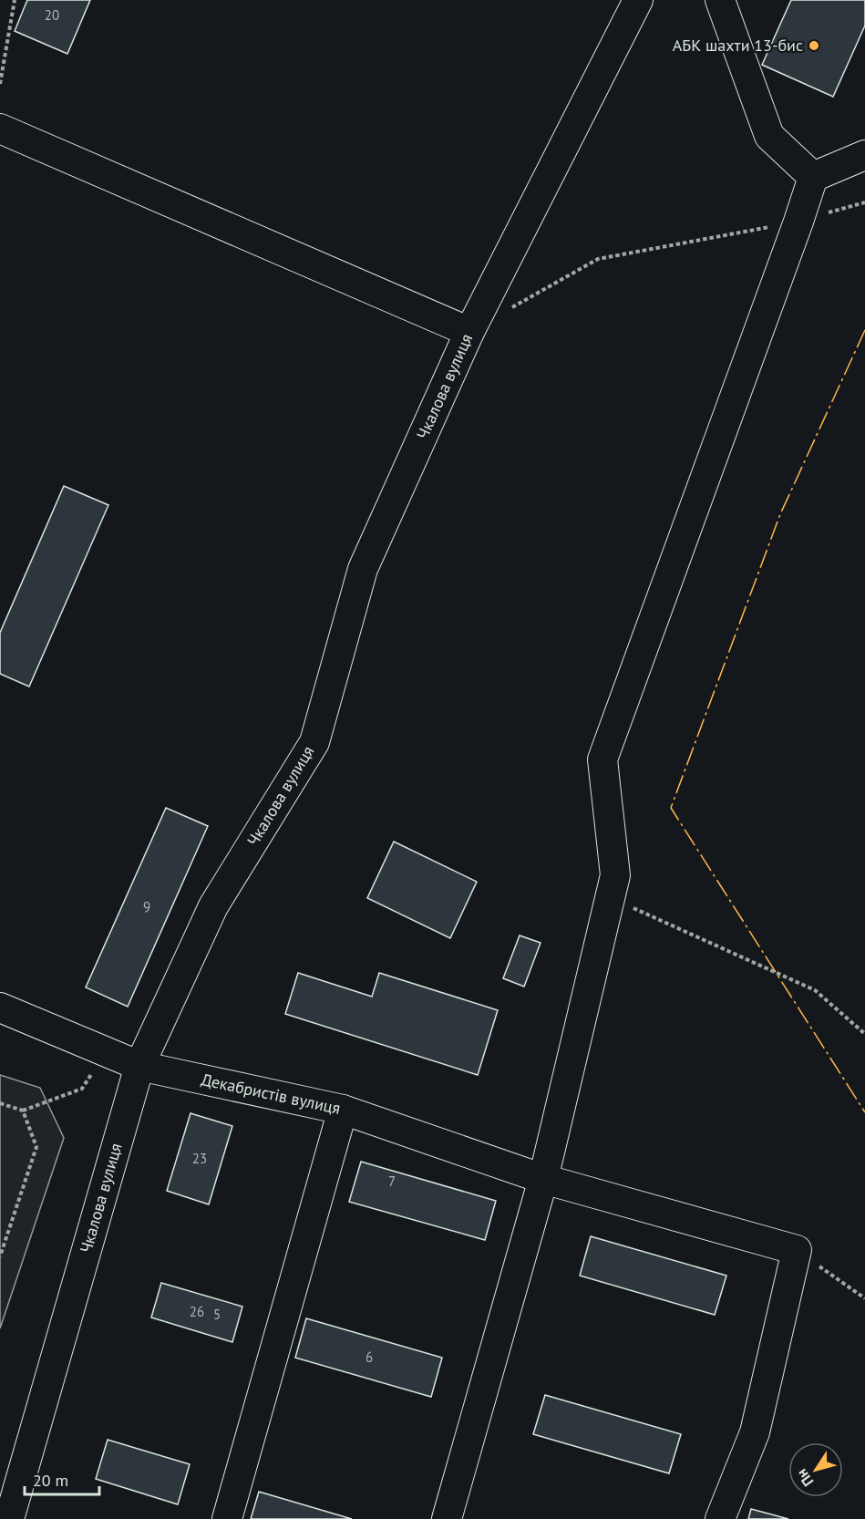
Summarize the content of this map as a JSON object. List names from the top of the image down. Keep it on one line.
{"streets":{"street":["Чкалова вулиця","Декабристів вулиця"]},"crossings":[["Чкалова вулиця","Декабристів вулиця"]],"places":["АБК шахти 13-бис"],"house_numbers":["20","9","23","7","26","5","6"],"scale_bar":"20 m","north":"bottom left"}
